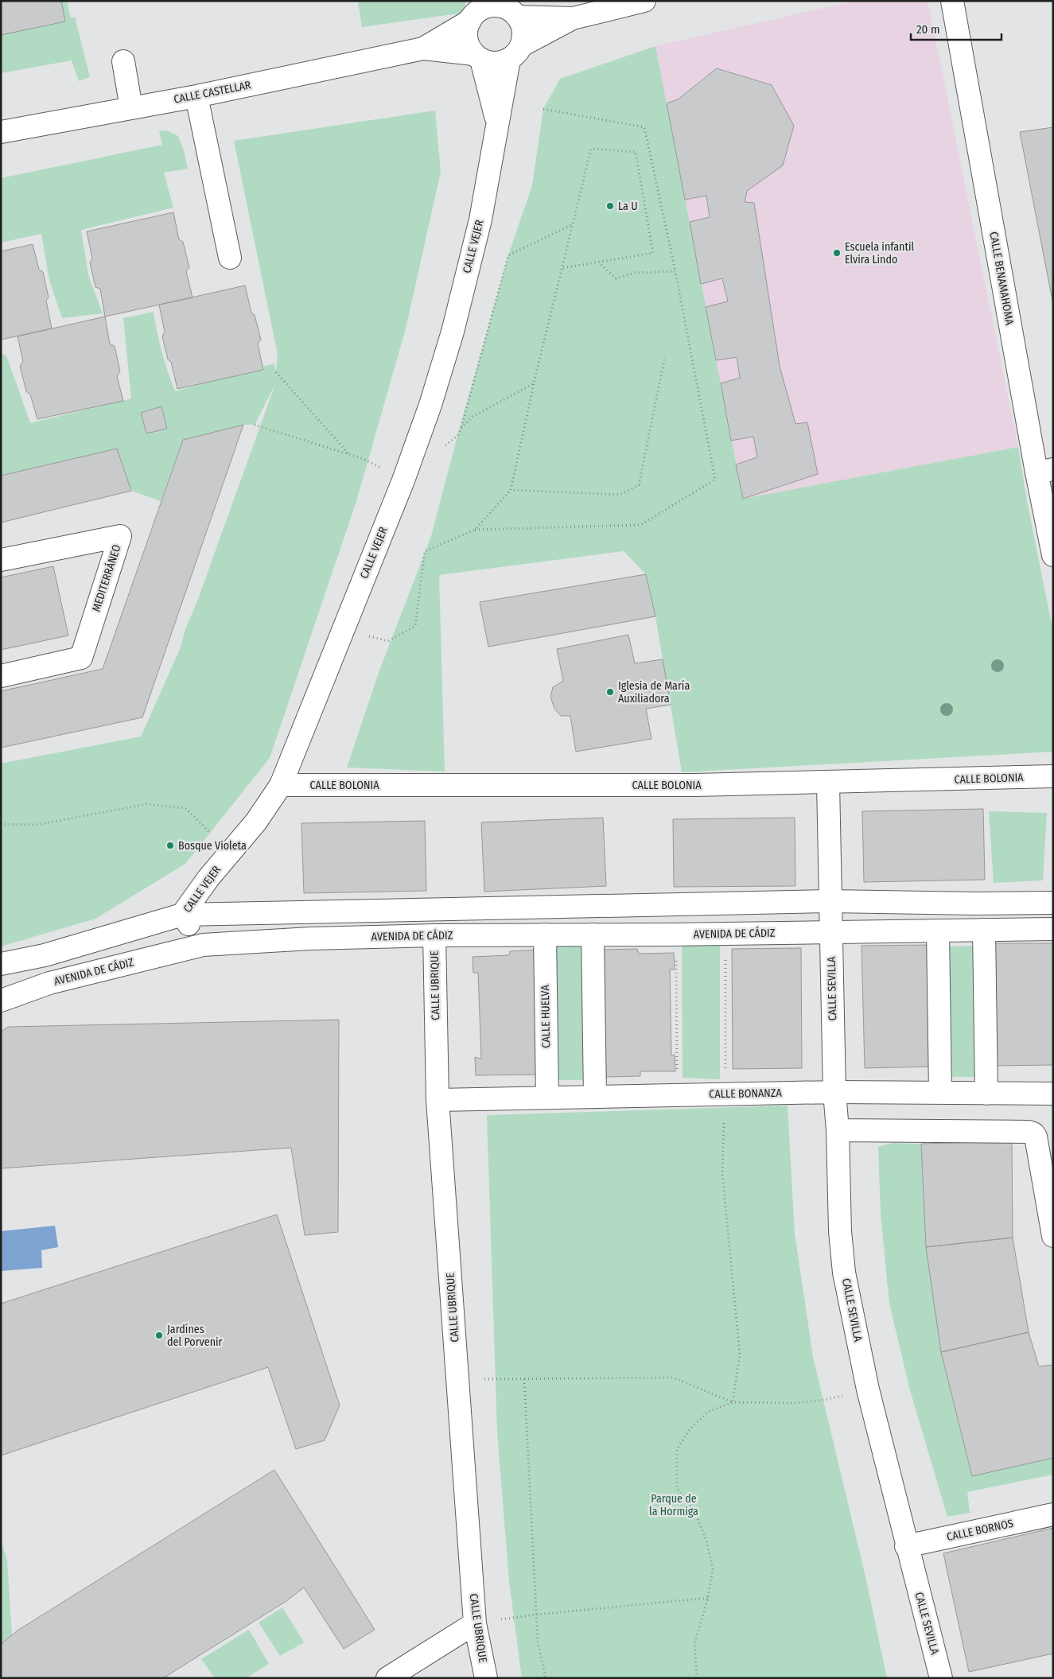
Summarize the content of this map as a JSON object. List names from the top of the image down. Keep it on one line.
{"streets":{"street":["CALLE CASTELLAR","CALLE VEJER","CALLE BENAMAHOMA","MEDITERRÁNEO","CALLE BOLONIA","AVENIDA DE CÁDIZ","CALLE UBRIQUE","CALLE SEVILLA","CALLE HUELVA","CALLE BONANZA","CALLE BORNOS"]},"crossings":[["CALLE CASTELLAR","CALLE VEJER"],["CALLE VEJER","CALLE BOLONIA"],["CALLE VEJER","AVENIDA DE CÁDIZ"],["AVENIDA DE CÁDIZ","CALLE UBRIQUE"],["AVENIDA DE CÁDIZ","CALLE SEVILLA"],["AVENIDA DE CÁDIZ","CALLE HUELVA"],["CALLE UBRIQUE","CALLE BONANZA"],["CALLE SEVILLA","CALLE BONANZA"],["CALLE SEVILLA","CALLE BORNOS"],["CALLE HUELVA","CALLE BONANZA"]],"parks":["Parque de la Hormiga"],"places":["La U","Escuela infantil Elvira Lindo","Iglesia de María Auxiliadora","Bosque Violeta","Jardínes del Porvenir"],"scale_bar":"20 m"}
